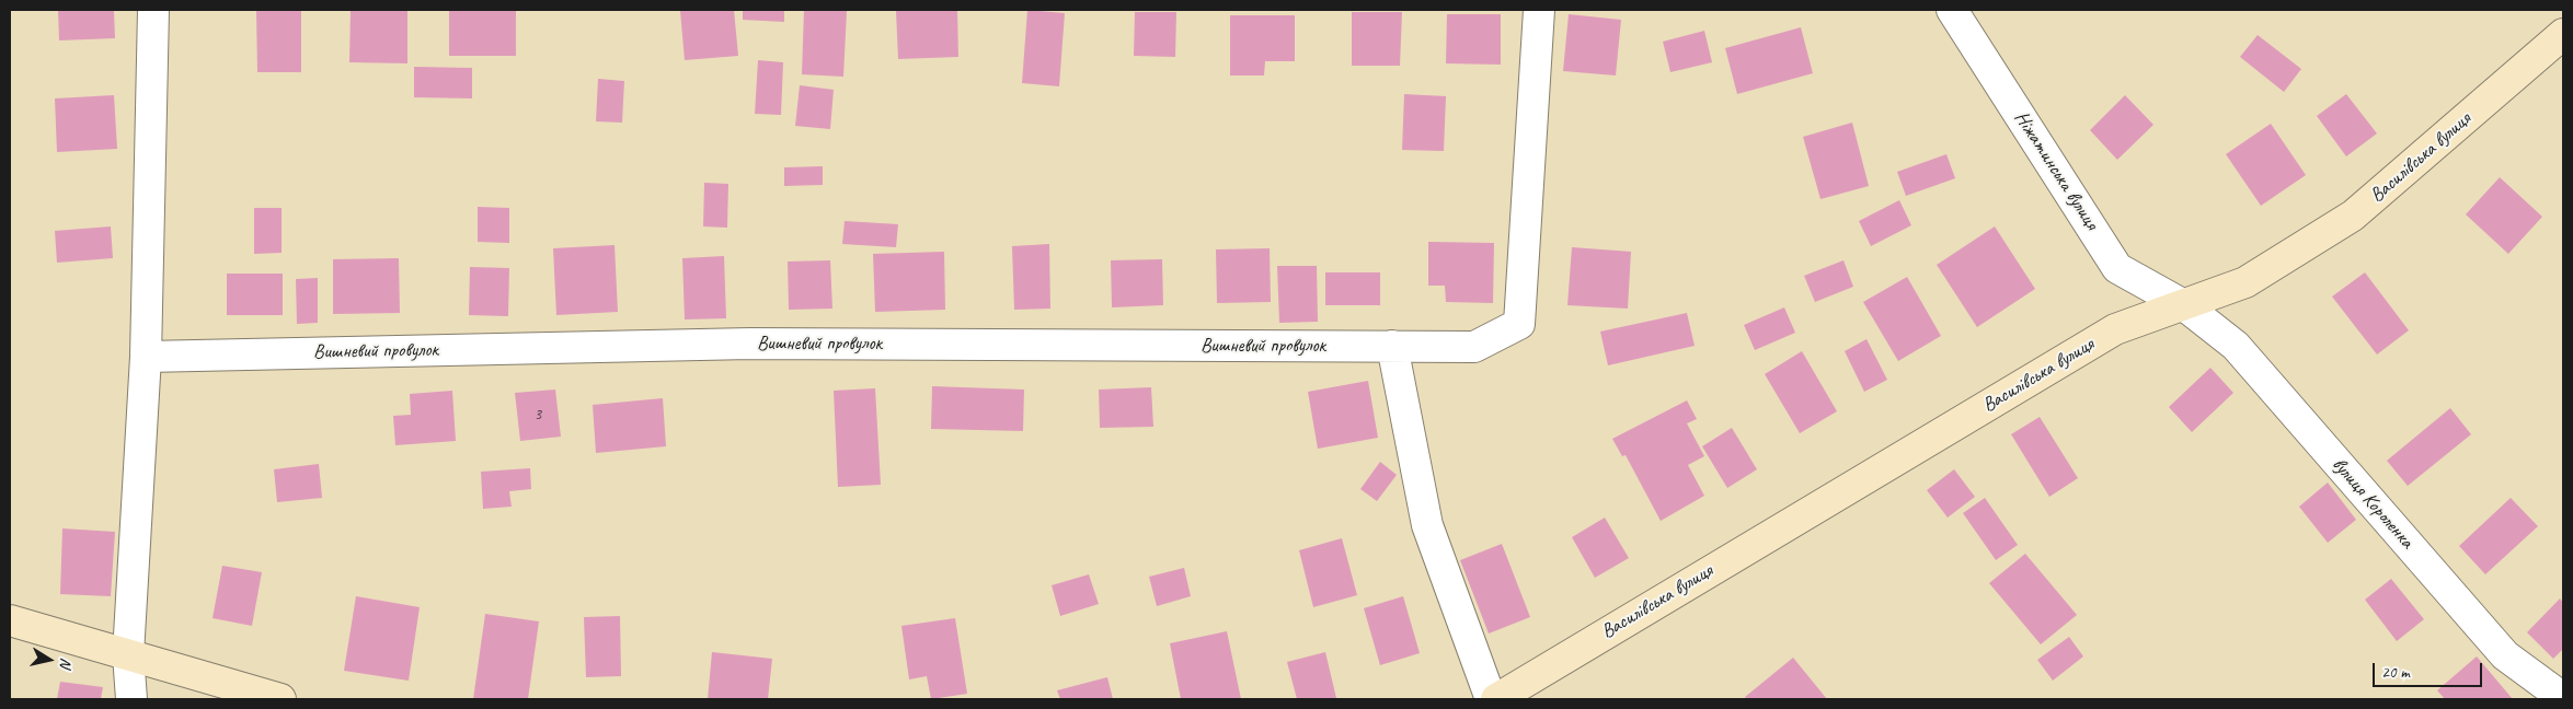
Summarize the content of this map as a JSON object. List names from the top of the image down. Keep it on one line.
{"streets":{"street":["Василівська вулиця","Ніжатинська вулиця","Вишневий провулок","вулиця Короленка"]},"crossings":[["Василівська вулиця","Ніжатинська вулиця"],["Василівська вулиця","вулиця Короленка"],["Ніжатинська вулиця","вулиця Короленка"]],"house_numbers":["3"],"scale_bar":"20 m","north":"right"}
